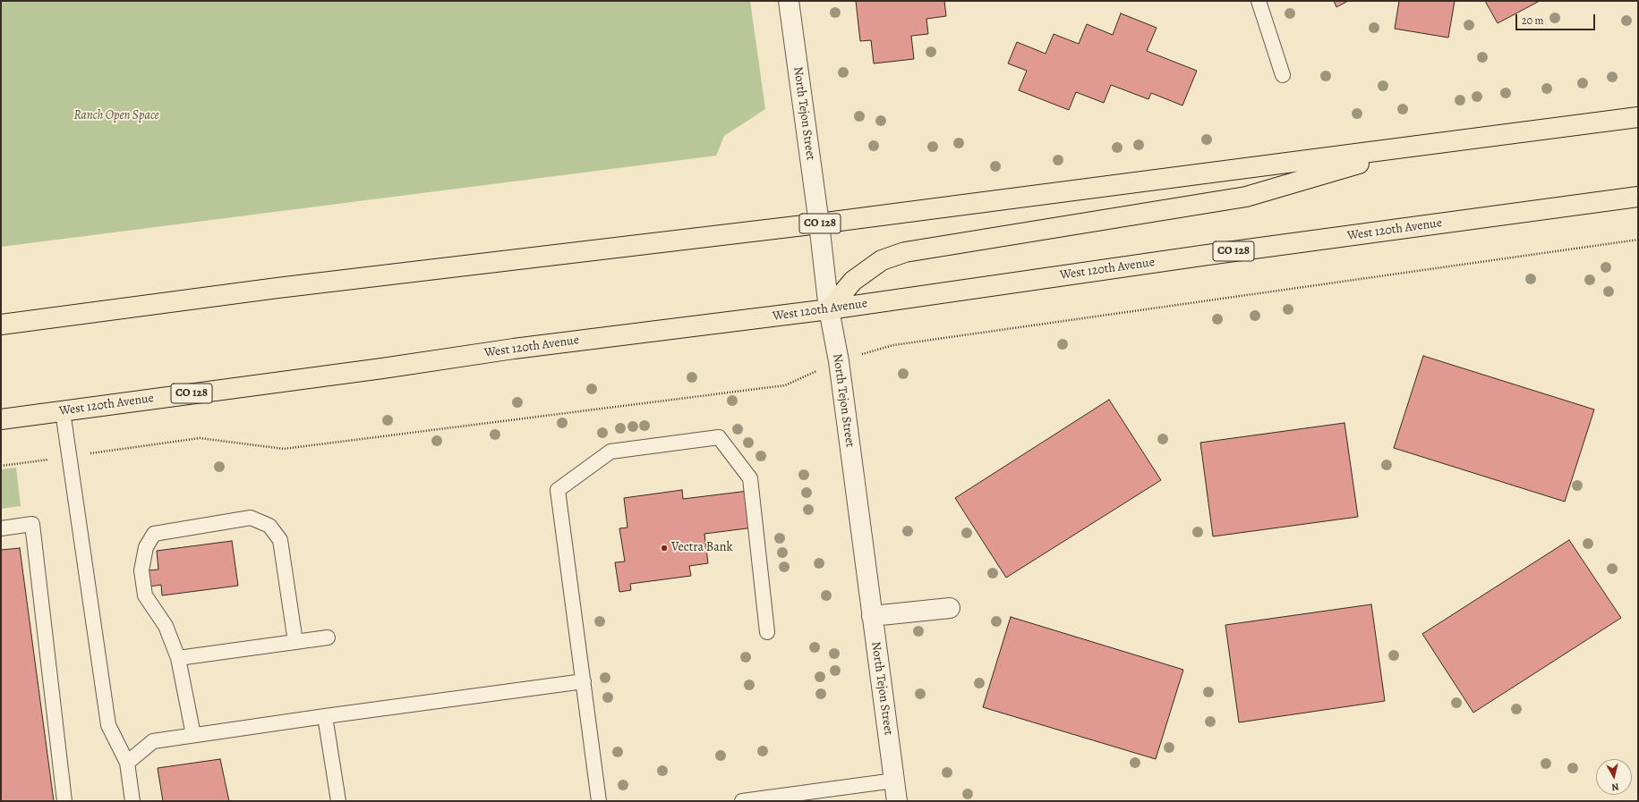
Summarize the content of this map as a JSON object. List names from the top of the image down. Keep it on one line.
{"streets":{"main road":["CO 128","West 120th Avenue"],"street":["North Tejon Street"]},"crossings":[["North Tejon Street","CO 128"],["North Tejon Street","West 120th Avenue"]],"parks":["Ranch Open Space"],"places":["Vectra Bank"],"scale_bar":"20 m","north":"bottom"}
